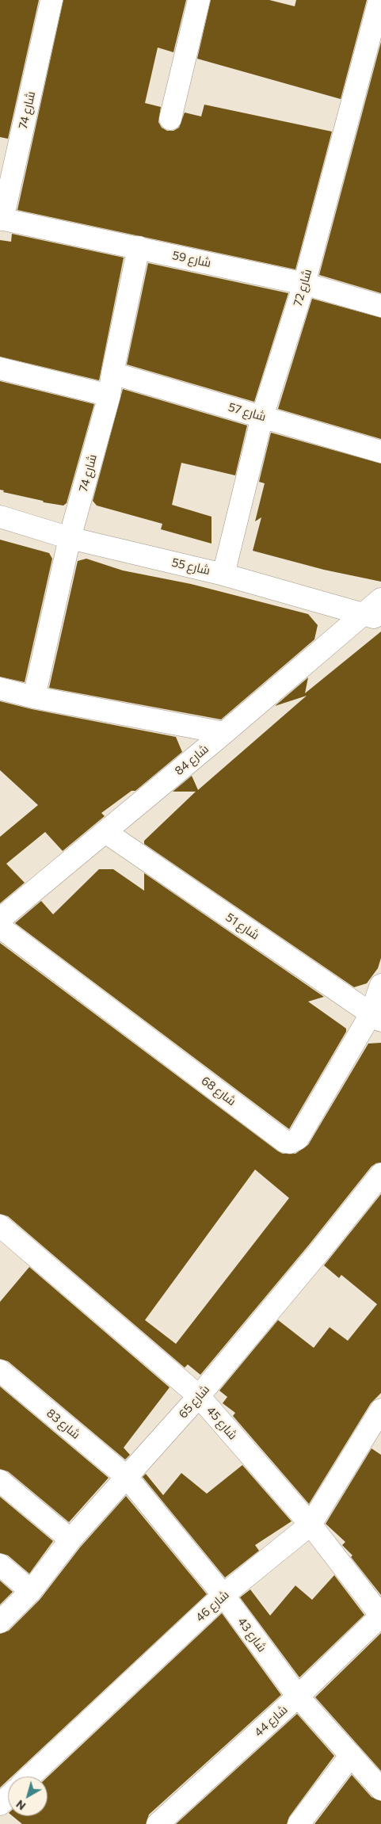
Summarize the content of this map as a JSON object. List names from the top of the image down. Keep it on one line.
{"streets":{"street":["شارع 74","شارع 59","شارع 72","شارع 57","شارع 55","شارع 84","شارع 51","شارع 68","شارع 65","شارع 45","شارع 83","شارع 46","شارع 43","شارع 44"]},"crossings":[["شارع 74","شارع 59"],["شارع 74","شارع 57"],["شارع 74","شارع 55"],["شارع 59","شارع 72"],["شارع 72","شارع 57"],["شارع 72","شارع 55"],["شارع 55","شارع 84"],["شارع 84","شارع 51"],["شارع 51","شارع 68"],["شارع 65","شارع 45"],["شارع 65","شارع 83"],["شارع 65","شارع 43"],["شارع 45","شارع 46"],["شارع 45","شارع 44"],["شارع 83","شارع 43"],["شارع 46","شارع 43"],["شارع 43","شارع 44"]],"north":"bottom left"}
